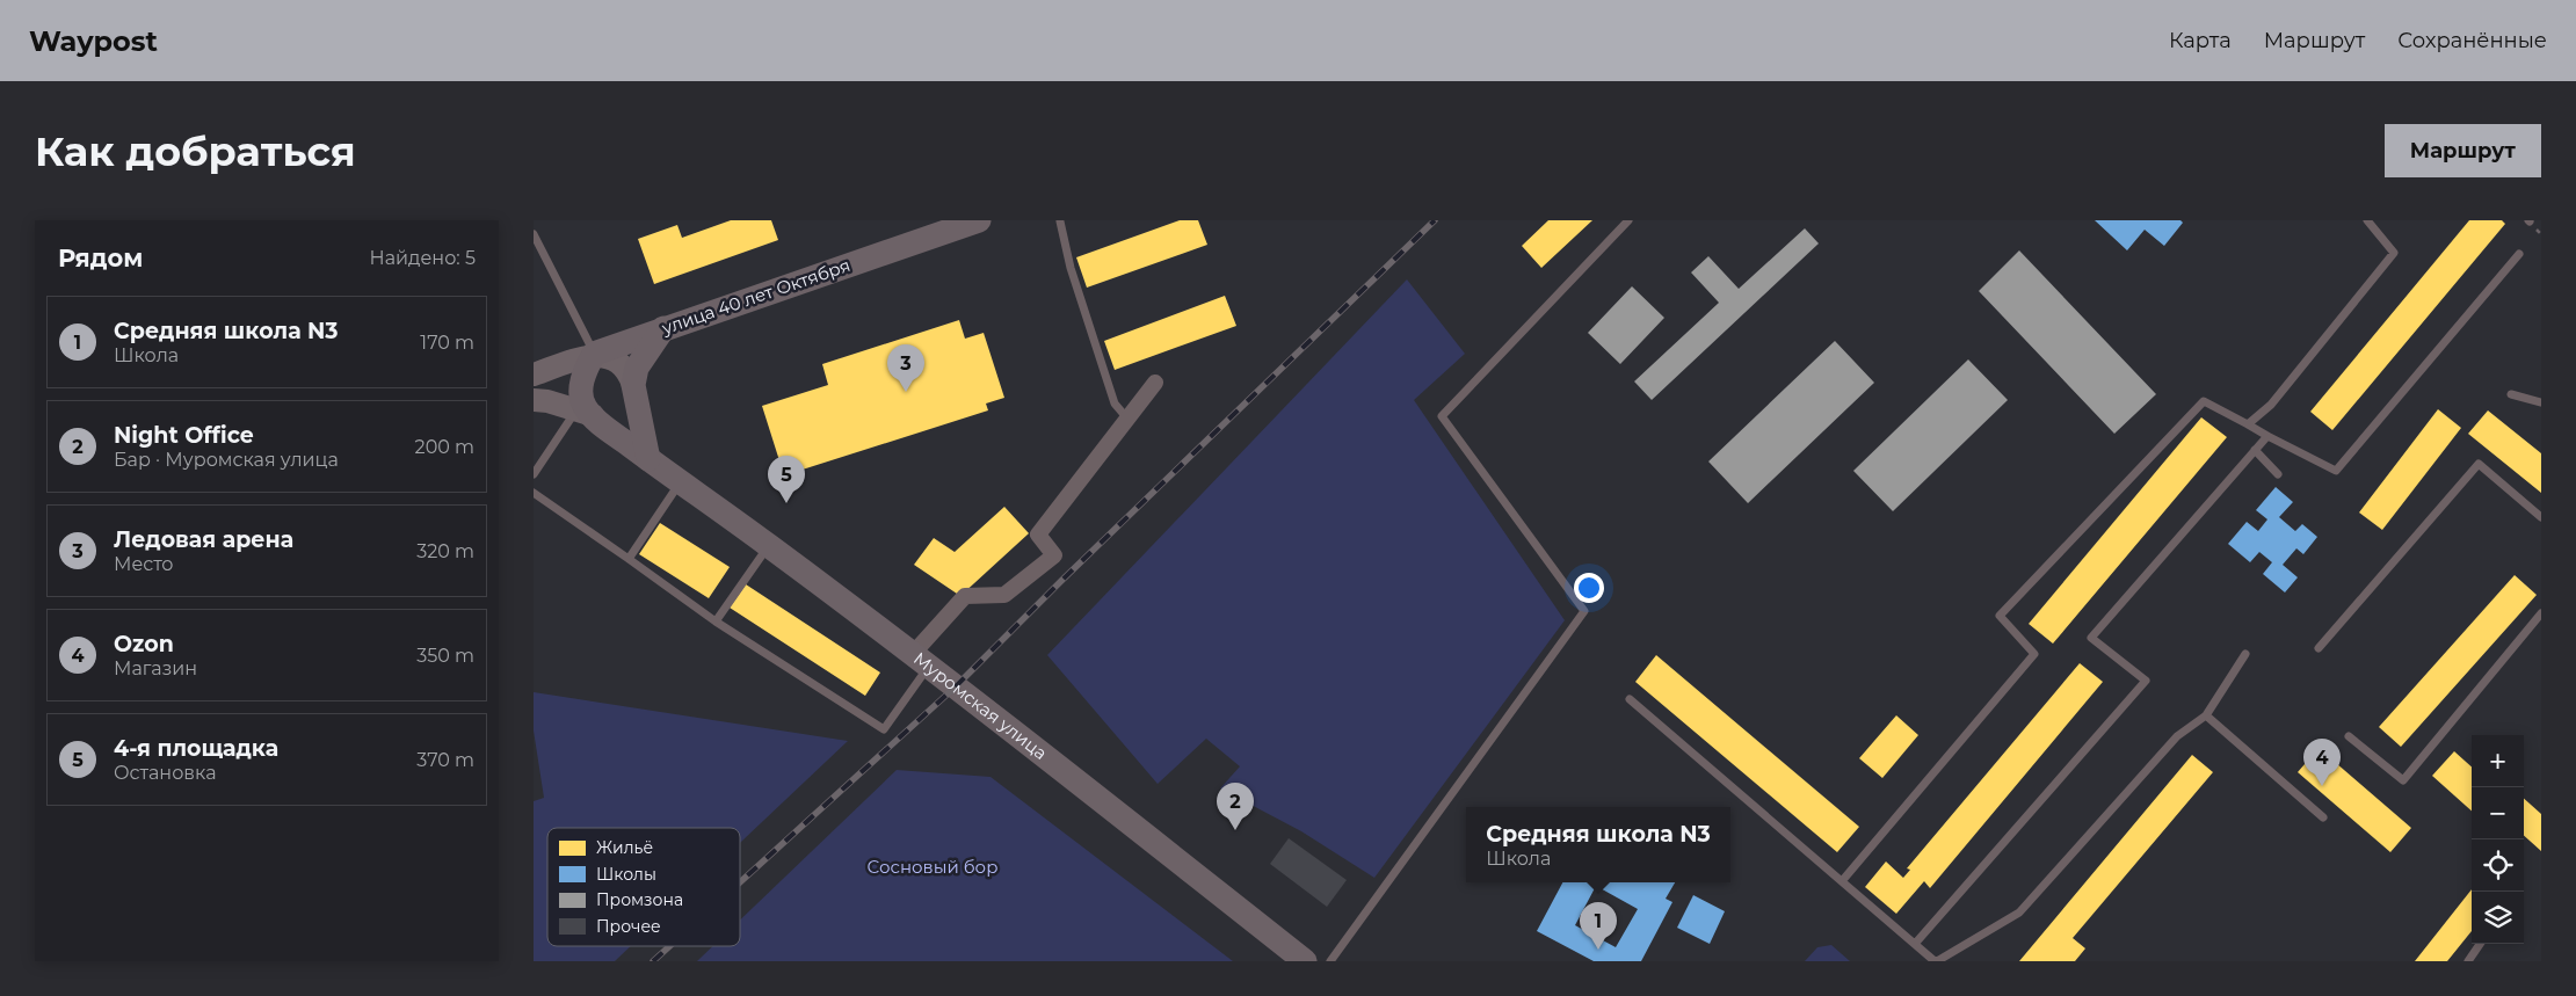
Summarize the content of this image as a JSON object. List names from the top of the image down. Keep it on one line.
{"streets":{"main road":["улица 40 лет Октября","Муромская улица"]},"parks":["Сосновый бор"],"legend":["Жильё","Школы","Промзона","Прочее"],"page":{"header":"Waypost","nav":["Карта","Маршрут","Сохранённые"],"buttons":"Маршрут","title":"Как добраться","heading":["Рядом","Найдено: 5"],"list":[{"mark":"1","name":"Средняя школа N3","note":"Школа","value":"170 m"},{"mark":"2","name":"Night Office","note":"Бар · Муромская улица","value":"200 m"},{"mark":"3","name":"Ледовая арена","note":"Место","value":"320 m"},{"mark":"4","name":"Ozon","note":"Магазин","value":"350 m"},{"mark":"5","name":"4-я площадка","note":"Остановка","value":"370 m"}],"pins":["3","5","4","2","1"],"map_buttons":["+","−"],"popup":["Средняя школа N3","Школа"]}}
